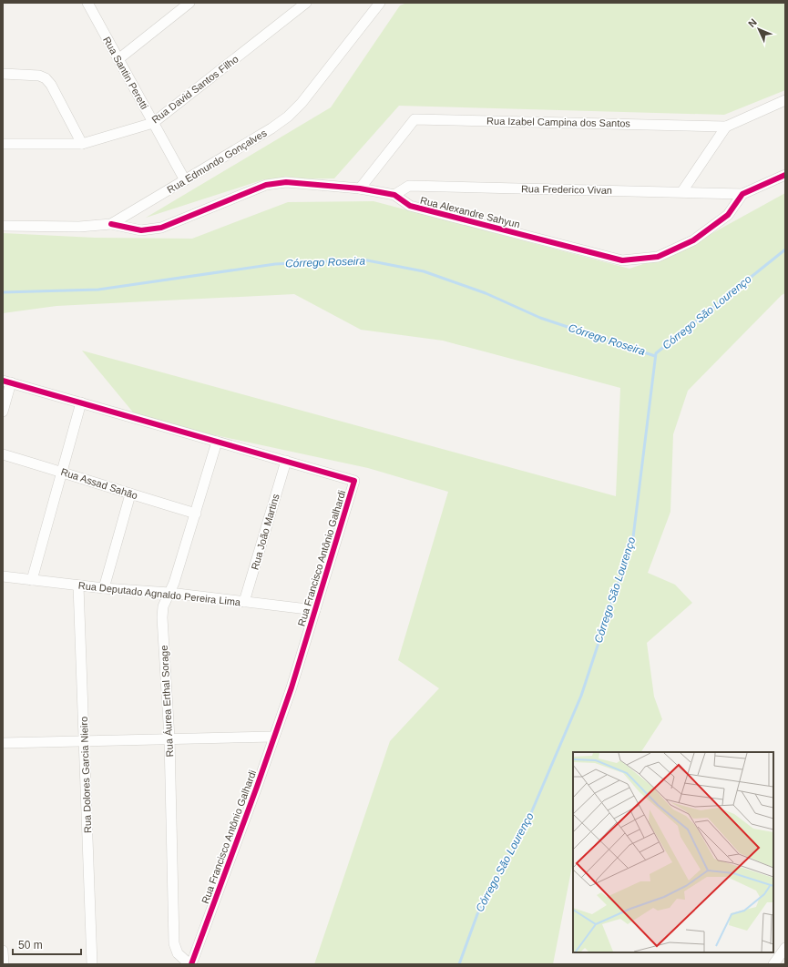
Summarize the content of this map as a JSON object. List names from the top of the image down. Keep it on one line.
{"streets":{"street":["Rua Santin Peretti","Rua David Santos Filho","Rua Izabel Campina dos Santos","Rua Edmundo Gonçalves","Rua Frederico Vivan","Rua Alexandre Sahyun","Rua Assad Sahão","Rua João Martins","Rua Francisco Antônio Galhardi","Rua Deputado Agnaldo Pereira Lima","Rua Áurea Erthal Sorage","Rua Dolores Garcia Nieiro"]},"crossings":[["Rua Santin Peretti","Rua David Santos Filho"],["Rua Santin Peretti","Rua Edmundo Gonçalves"],["Rua Izabel Campina dos Santos","Rua Alexandre Sahyun"],["Rua Edmundo Gonçalves","Rua Alexandre Sahyun"],["Rua Frederico Vivan","Rua Alexandre Sahyun"],["Rua Assad Sahão","Rua Áurea Erthal Sorage"],["Rua João Martins","Rua Francisco Antônio Galhardi"],["Rua João Martins","Rua Deputado Agnaldo Pereira Lima"],["Rua Francisco Antônio Galhardi","Rua Deputado Agnaldo Pereira Lima"],["Rua Francisco Antônio Galhardi","Rua Áurea Erthal Sorage"],["Rua Deputado Agnaldo Pereira Lima","Rua Áurea Erthal Sorage"],["Rua Deputado Agnaldo Pereira Lima","Rua Dolores Garcia Nieiro"]],"water":["Córrego Roseira","Córrego São Lourenço"],"scale_bar":"50 m","north":"top left"}
